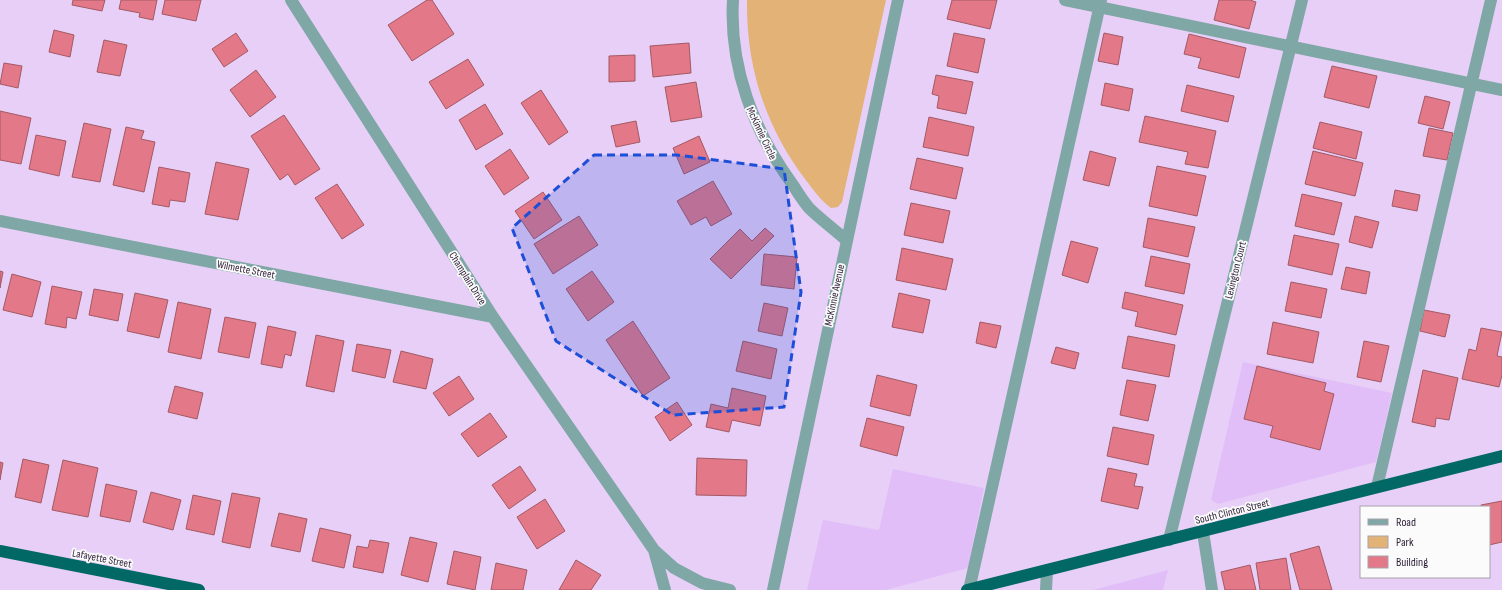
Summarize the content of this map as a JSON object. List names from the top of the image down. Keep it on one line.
{"streets":{"highway":["South Clinton Street","Lafayette Street"],"street":["McKinnie Circle","Wilmette Street","Lexington Court","Champlain Drive","McKinnie Avenue"]},"crossings":[["McKinnie Circle","McKinnie Avenue"],["Wilmette Street","Champlain Drive"],["Lexington Court","South Clinton Street"]],"legend":["Road","Park","Building"]}
